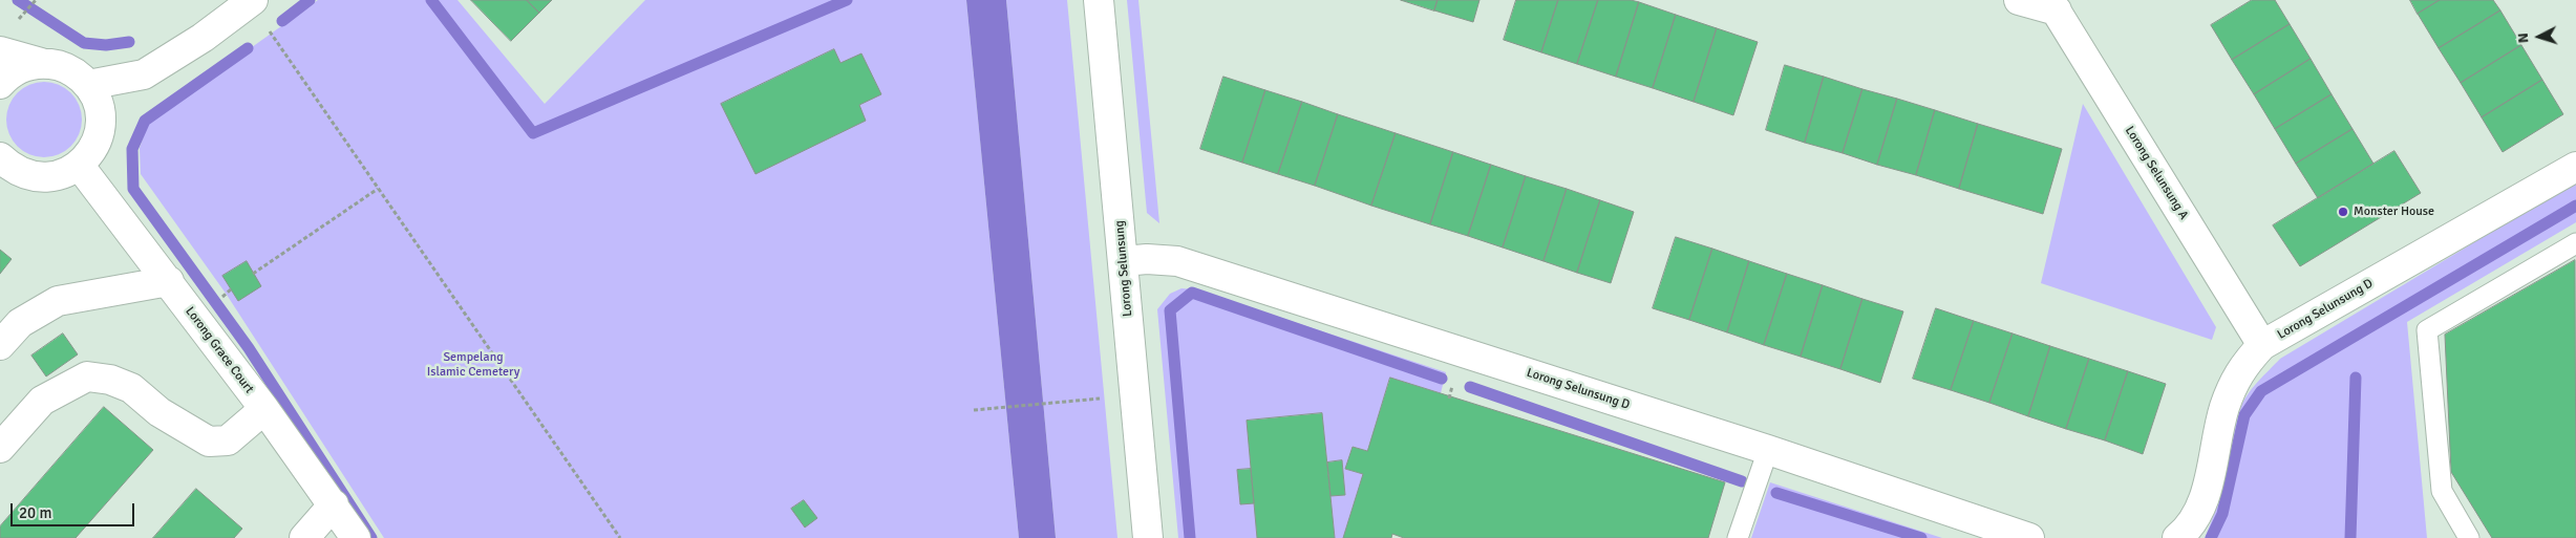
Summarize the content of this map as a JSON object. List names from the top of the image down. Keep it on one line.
{"streets":{"street":["Lorong Selunsung A","Lorong Selunsung","Lorong Selunsung D","Lorong Grace Court"]},"crossings":[["Lorong Selunsung A","Lorong Selunsung D"],["Lorong Selunsung","Lorong Selunsung D"]],"parks":["Sempelang Islamic Cemetery"],"places":["Monster House"],"scale_bar":"20 m","north":"left"}
